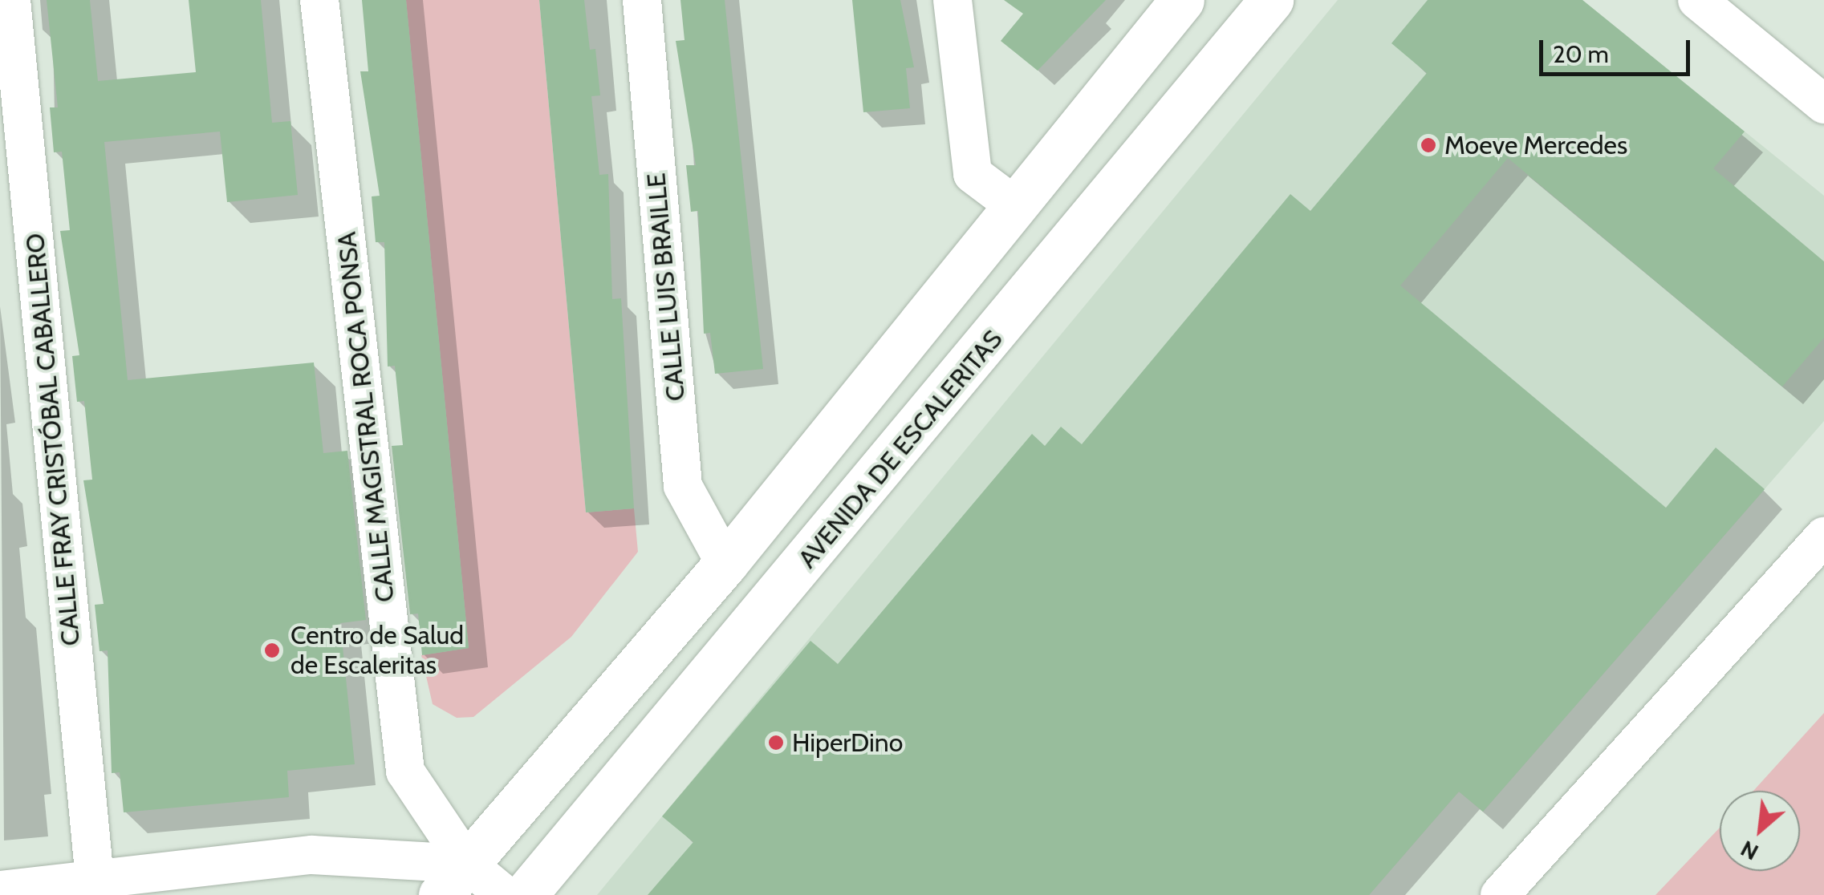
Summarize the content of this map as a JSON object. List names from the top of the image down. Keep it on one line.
{"streets":{"street":["CALLE LUIS BRAILLE","CALLE MAGISTRAL ROCA PONSA","CALLE FRAY CRISTÓBAL CABALLERO","AVENIDA DE ESCALERITAS"]},"places":["Moeve Mercedes","Centro de Salud de Escaleritas","HiperDino"],"scale_bar":"20 m","north":"bottom left"}
